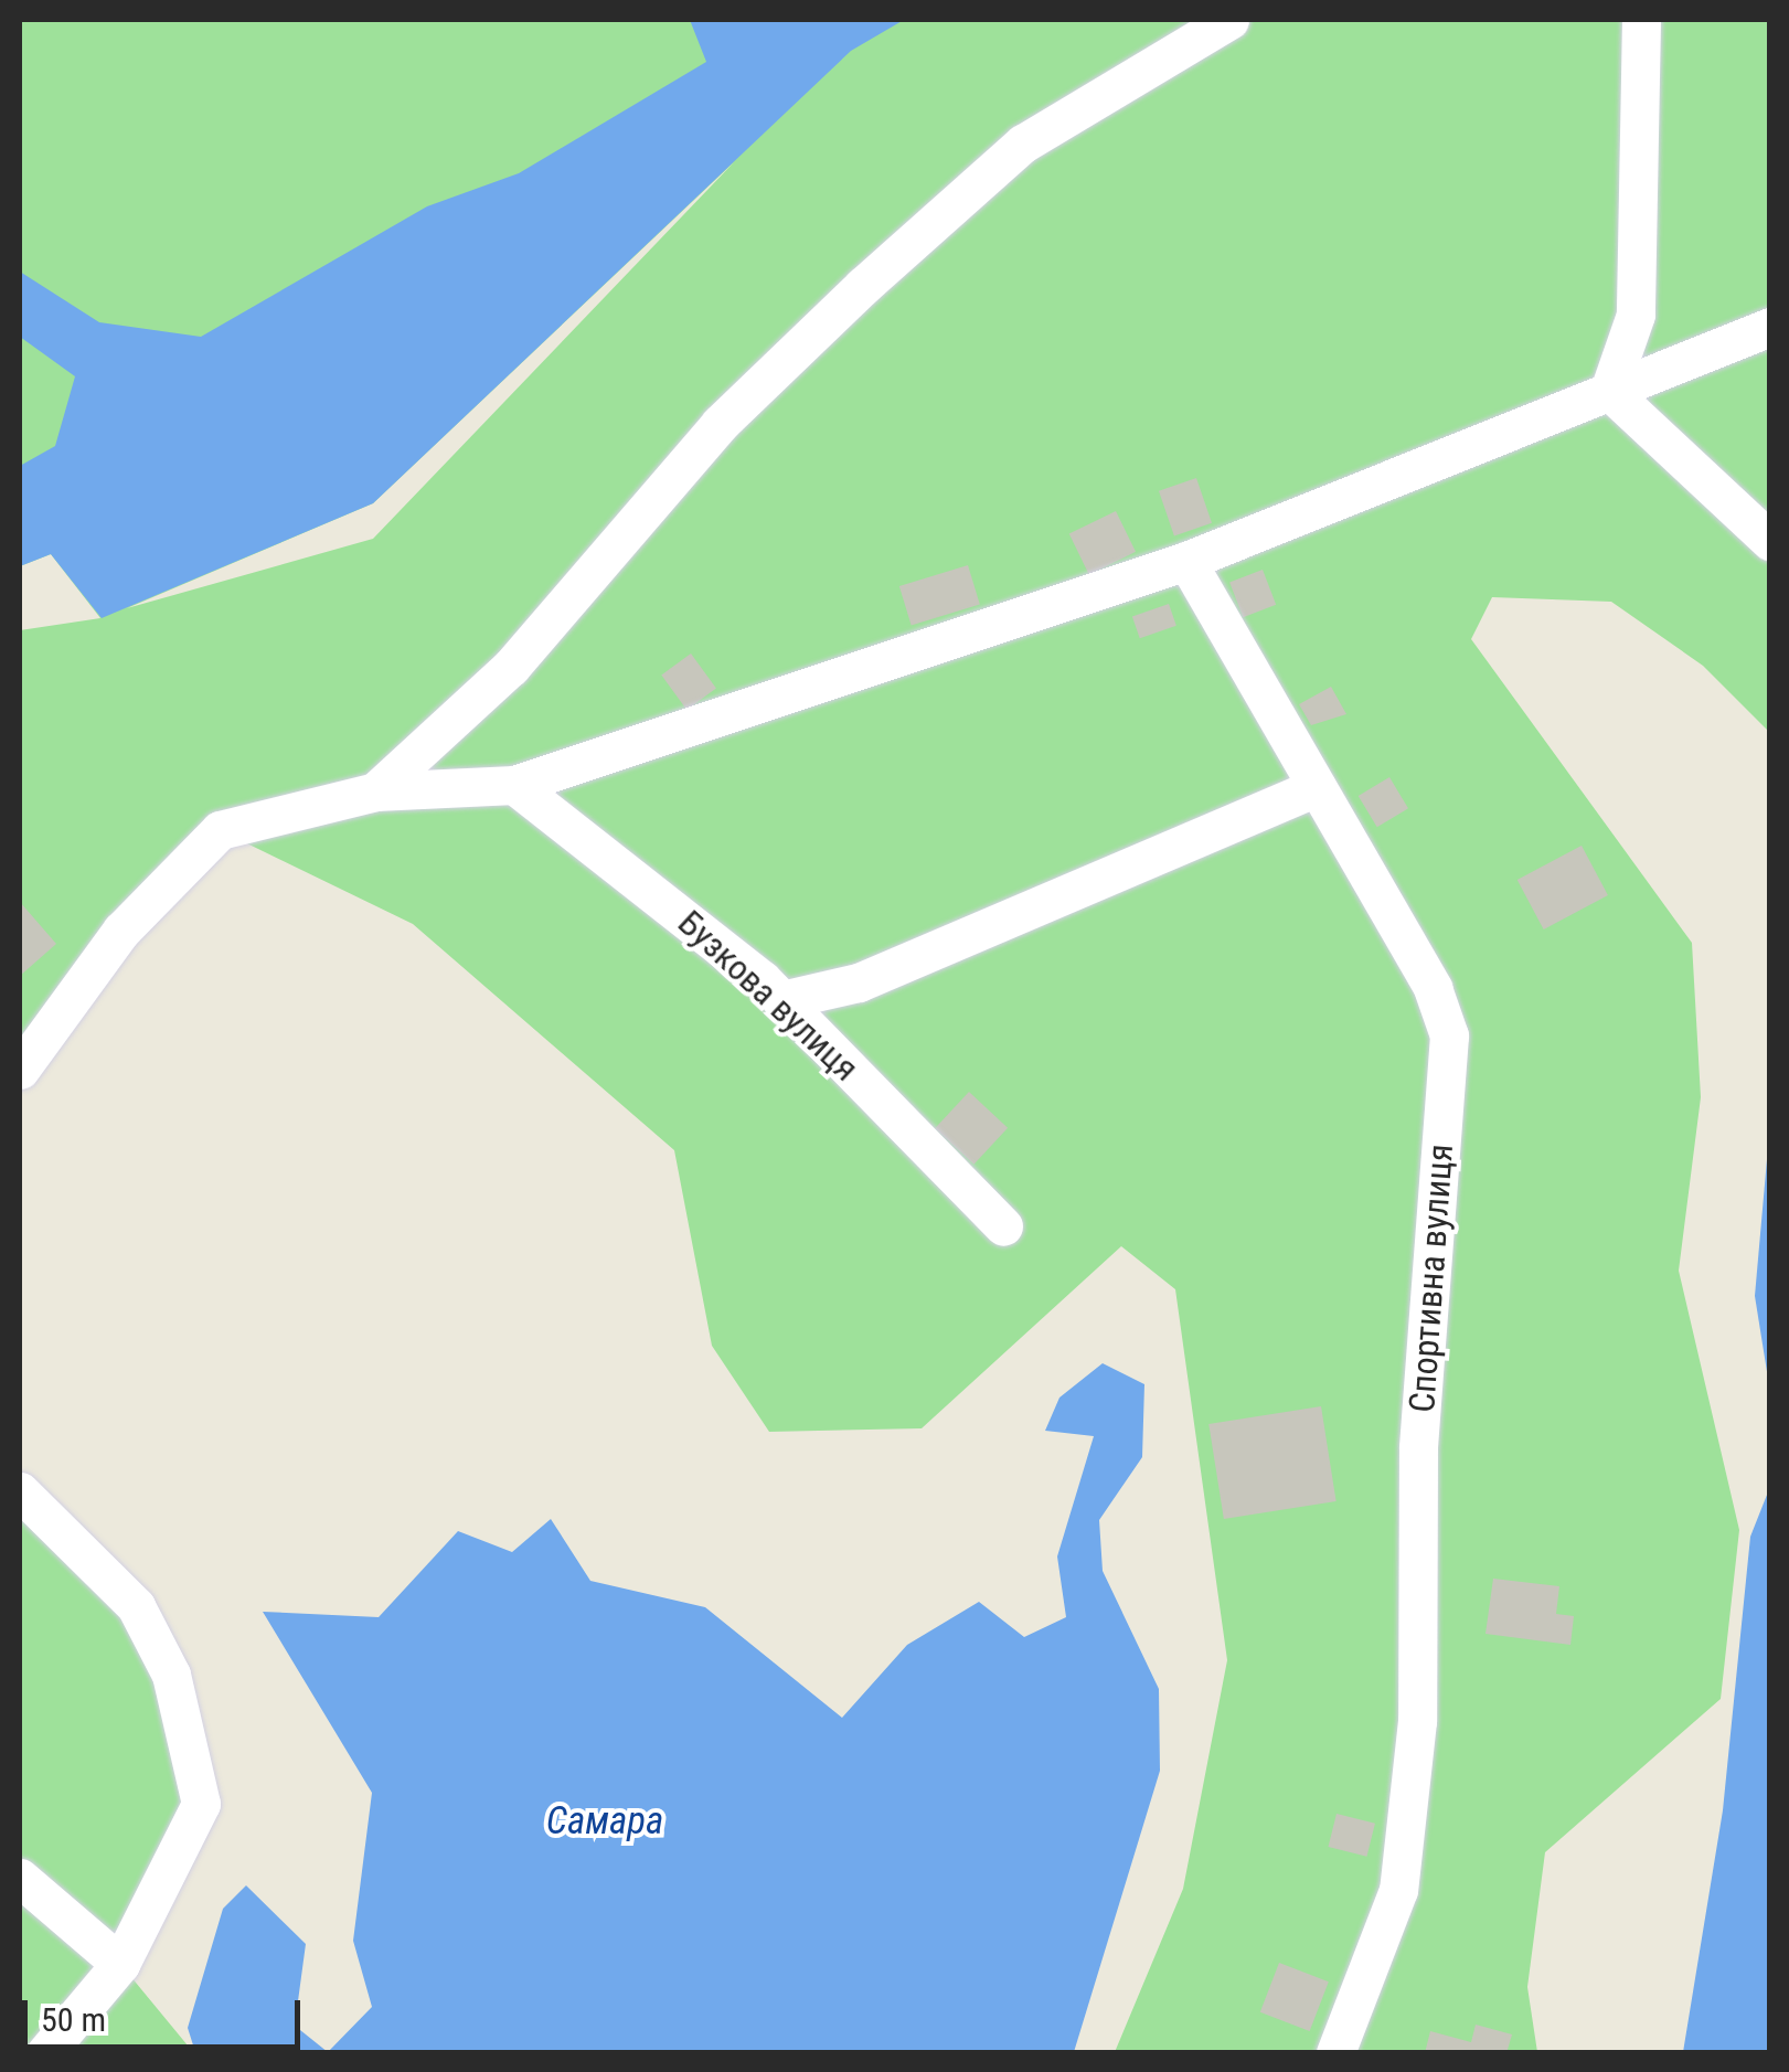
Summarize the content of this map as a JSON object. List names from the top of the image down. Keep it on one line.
{"streets":{"street":["Бузкова вулиця","Спортивна вулиця"]},"water":["Самара"],"scale_bar":"50 m"}
